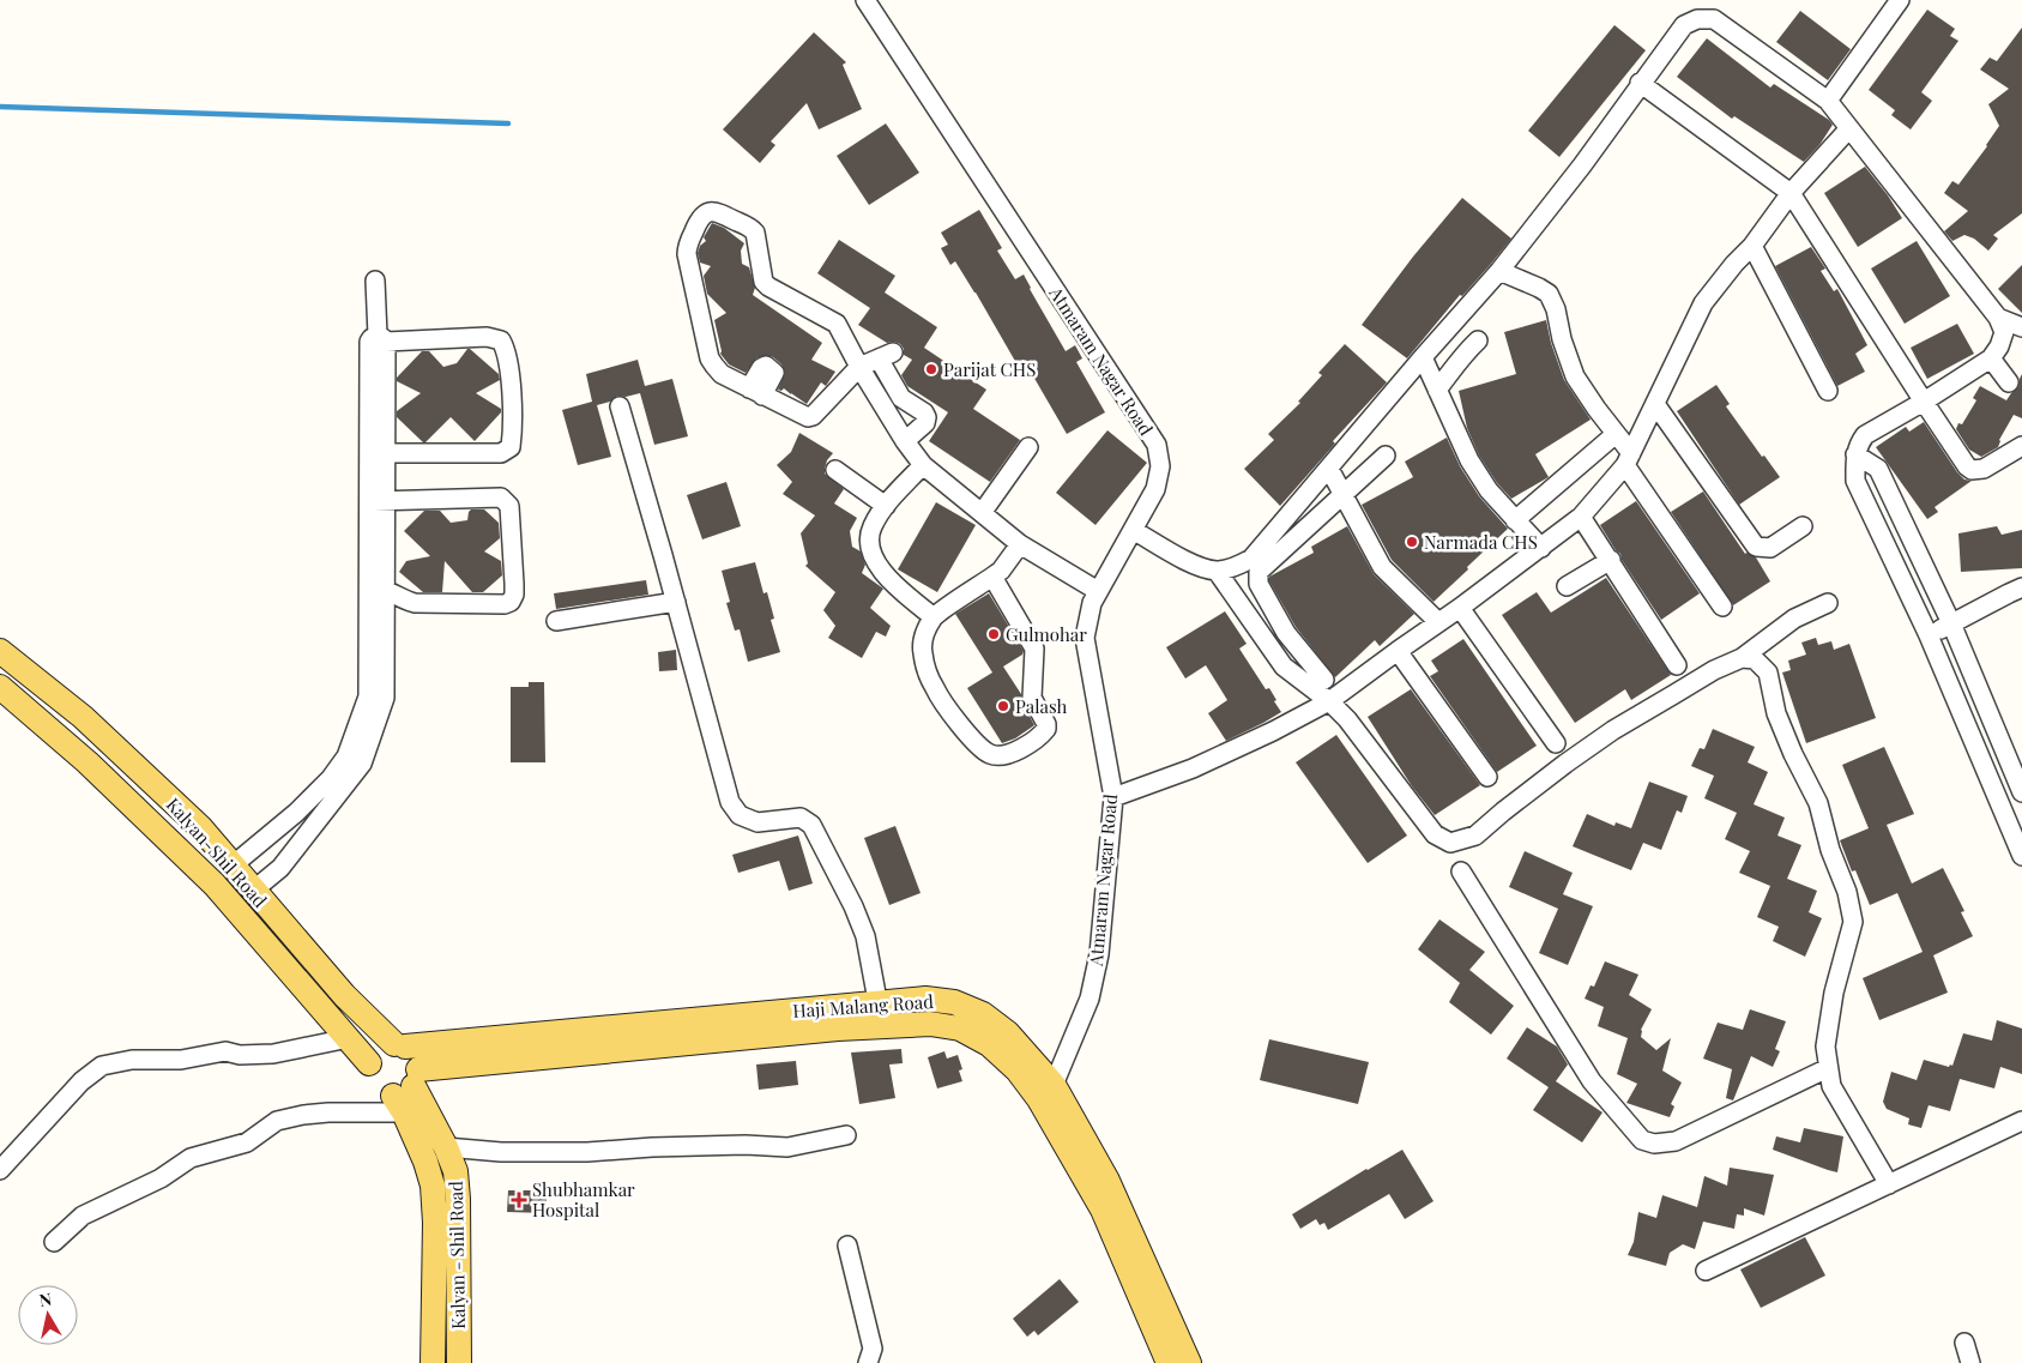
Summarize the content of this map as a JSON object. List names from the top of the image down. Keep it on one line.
{"streets":{"main road":["Kalyan-Shil Road","Haji Malang Road","Kalyan - Shil Road"],"street":["Atmaram Nagar Road"]},"crossings":[["Atmaram Nagar Road","Haji Malang Road"],["Kalyan-Shil Road","Haji Malang Road"],["Kalyan-Shil Road","Kalyan - Shil Road"],["Haji Malang Road","Kalyan - Shil Road"]],"places":{"other":["Parijat CHS","Narmada CHS","Gulmohar","Palash"],"health":["Shubhamkar Hospital"]},"north":"top"}
